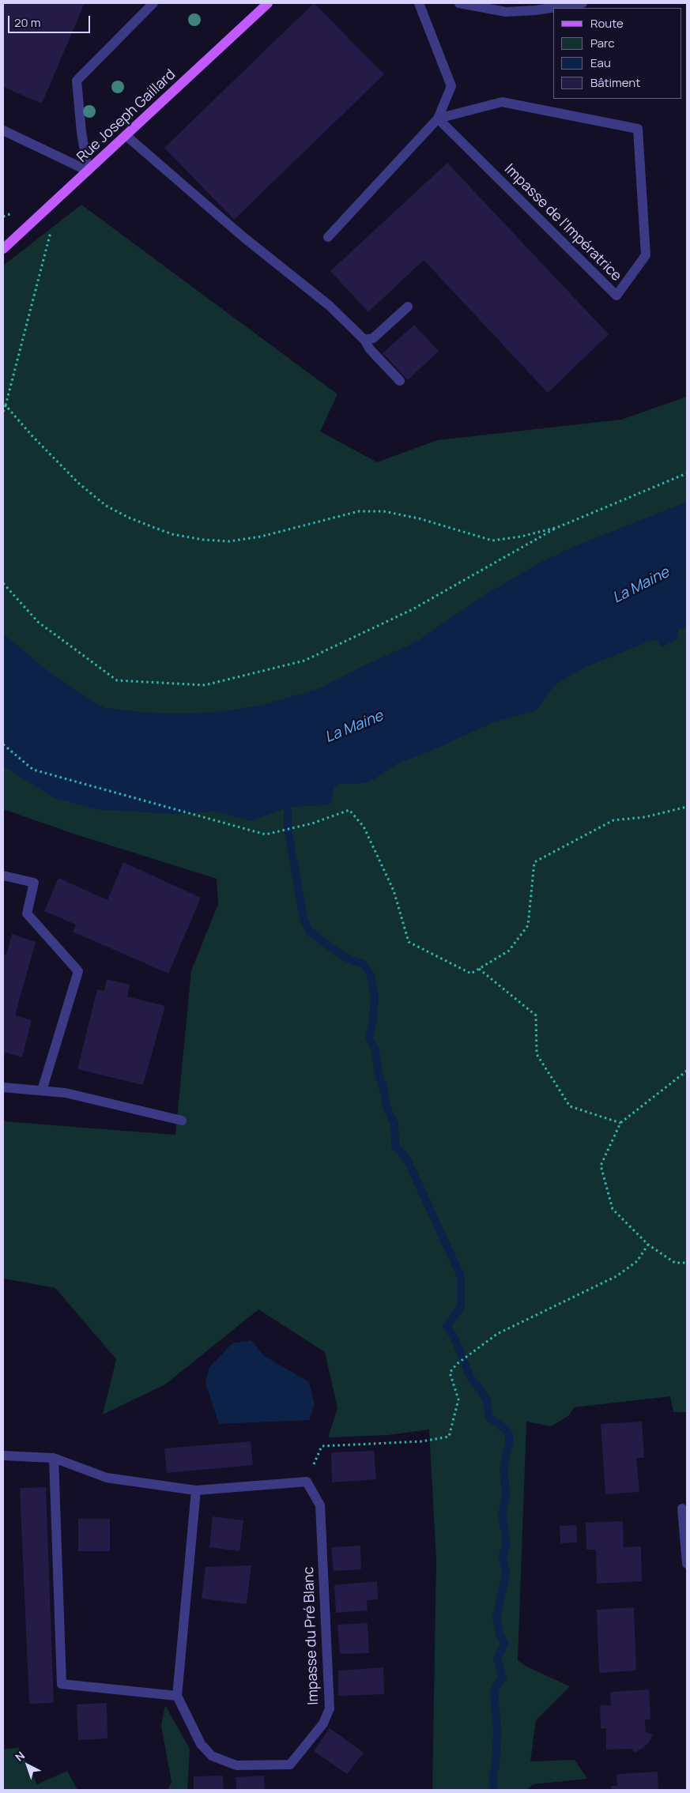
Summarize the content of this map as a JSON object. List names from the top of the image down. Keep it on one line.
{"streets":{"main road":["Rue Joseph Gaillard"],"street":["Impasse de l'Impératrice","Impasse du Pré Blanc"]},"water":["La Maine"],"legend":["Route","Parc","Eau","Bâtiment"],"scale_bar":"20 m","north":"top left"}
